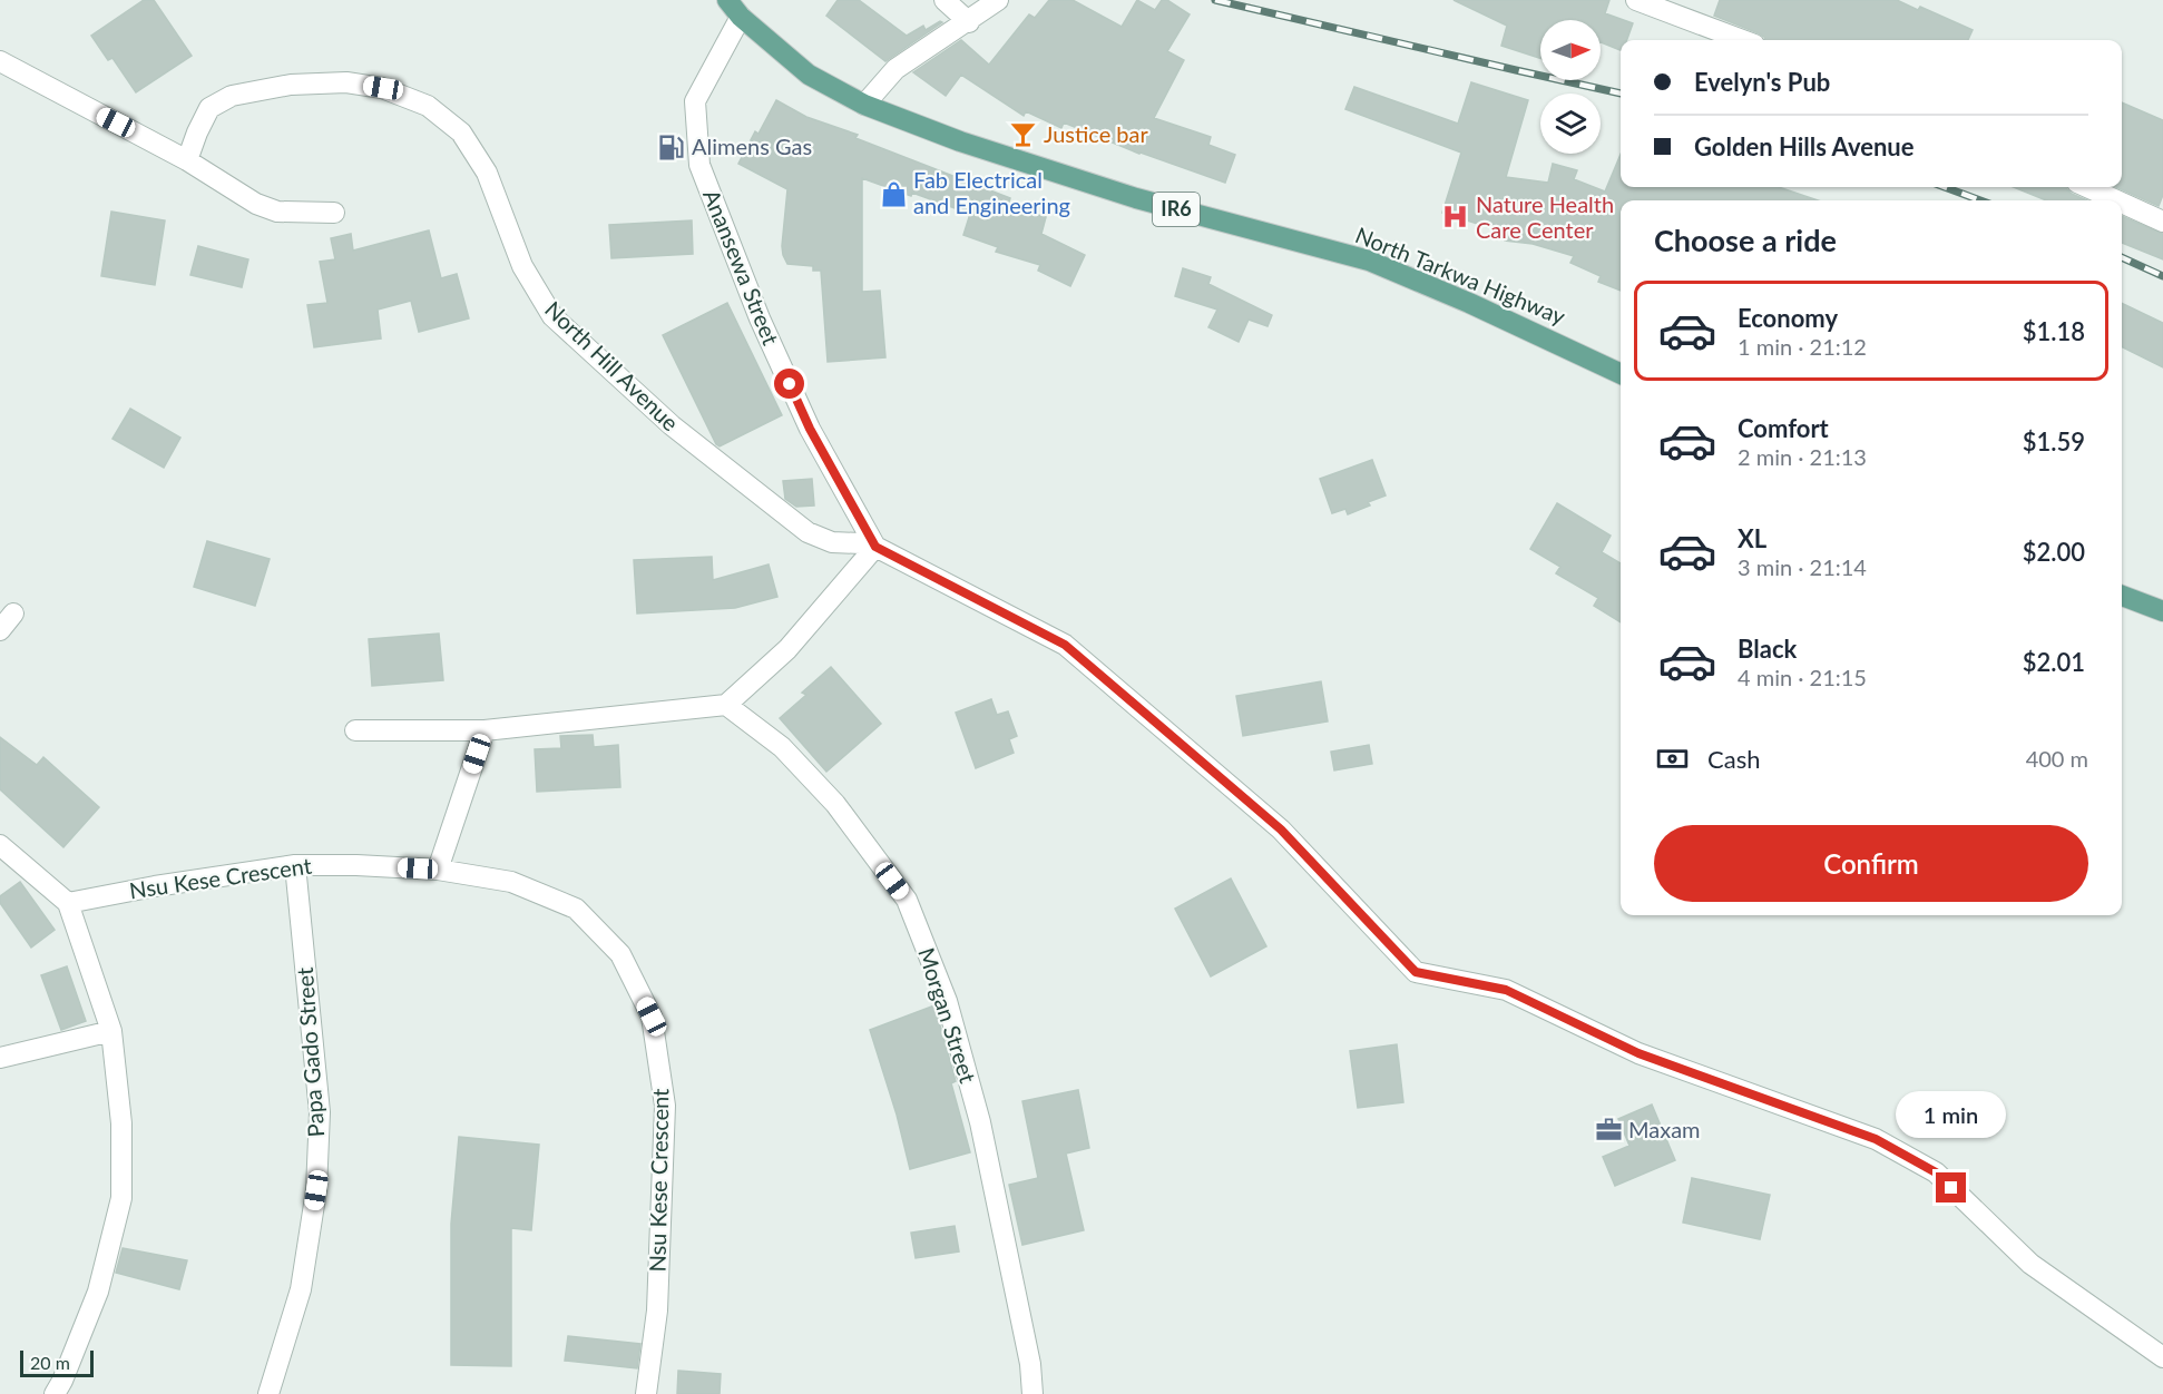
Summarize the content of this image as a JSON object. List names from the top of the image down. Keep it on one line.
{"streets":{"main road":["IR6","North Tarkwa Highway"],"street":["Anansewa Street","North Hill Avenue","Nsu Kese Crescent","Morgan Street","Papa Gado Street"]},"crossings":[["Anansewa Street","North Tarkwa Highway"],["Anansewa Street","North Hill Avenue"],["Nsu Kese Crescent","Papa Gado Street"]],"places":{"bar":["Justice bar"],"fuel station":["Alimens Gas"],"shop":["Fab Electrical and Engineering"],"hospital":["Nature Health Care Center"],"office":["Maxam"]},"scale_bar":"20 m","north":"right","page":{"banner":["Evelyn's Pub","Golden Hills Avenue"],"heading":"Choose a ride","list":[{"name":"Economy","note":"1 min · 21:12","value":"$1.18"},{"name":"Comfort","note":"2 min · 21:13","value":"$1.59"},{"name":"XL","note":"3 min · 21:14","value":"$2.00"},{"name":"Black","note":"4 min · 21:15","value":"$2.01"}],"pay":["Cash","400 m"],"buttons":"Confirm","bubble":"1 min","scale":"20 m"}}
